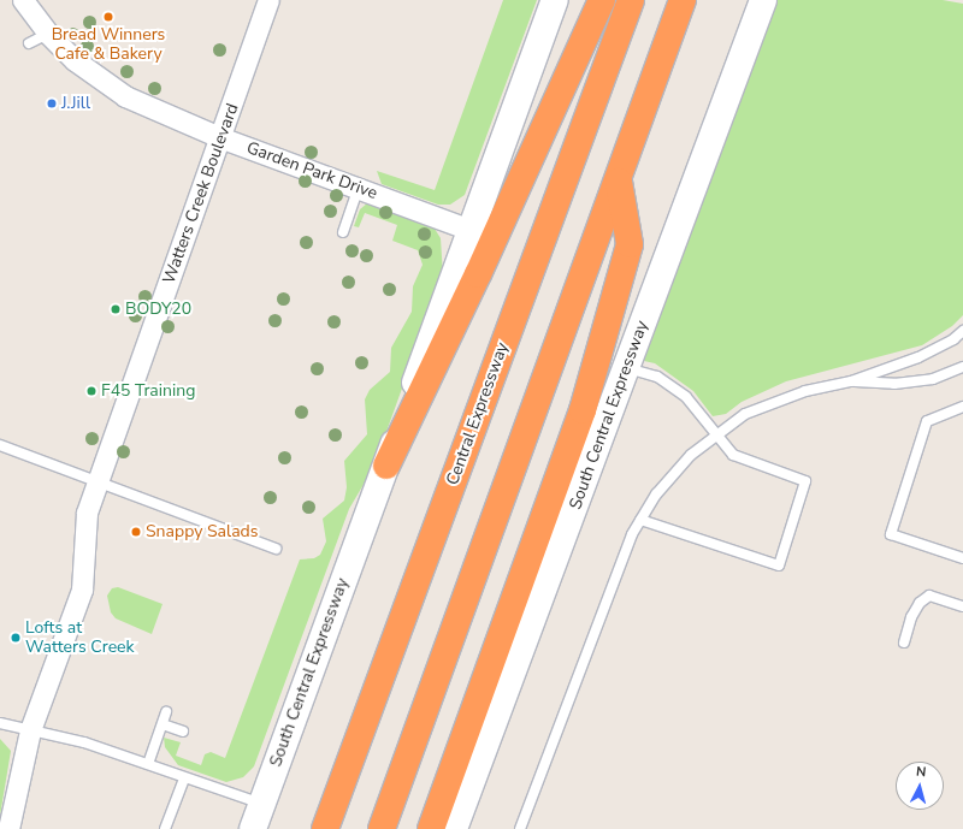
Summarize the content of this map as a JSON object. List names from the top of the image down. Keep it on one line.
{"streets":{"highway":["Central Expressway"],"main road":["South Central Expressway"],"street":["Garden Park Drive","Watters Creek Boulevard"]},"crossings":[["Garden Park Drive","Watters Creek Boulevard"],["Garden Park Drive","South Central Expressway"]],"places":["Bread Winners Cafe & Bakery","J.Jill","BODY20","F45 Training","Snappy Salads","Lofts at Watters Creek"],"north":"top"}
